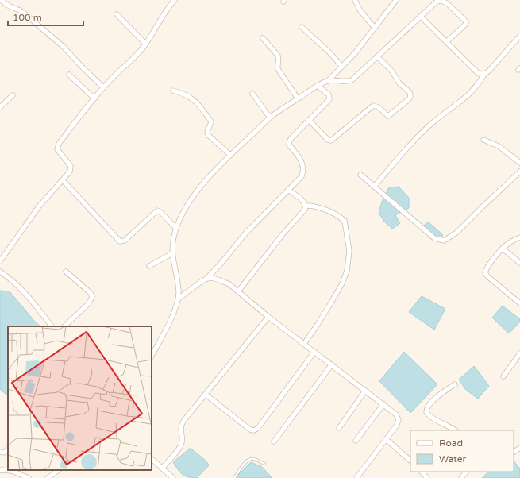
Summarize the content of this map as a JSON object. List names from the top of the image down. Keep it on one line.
{"legend":["Road","Water"],"scale_bar":"100 m"}
